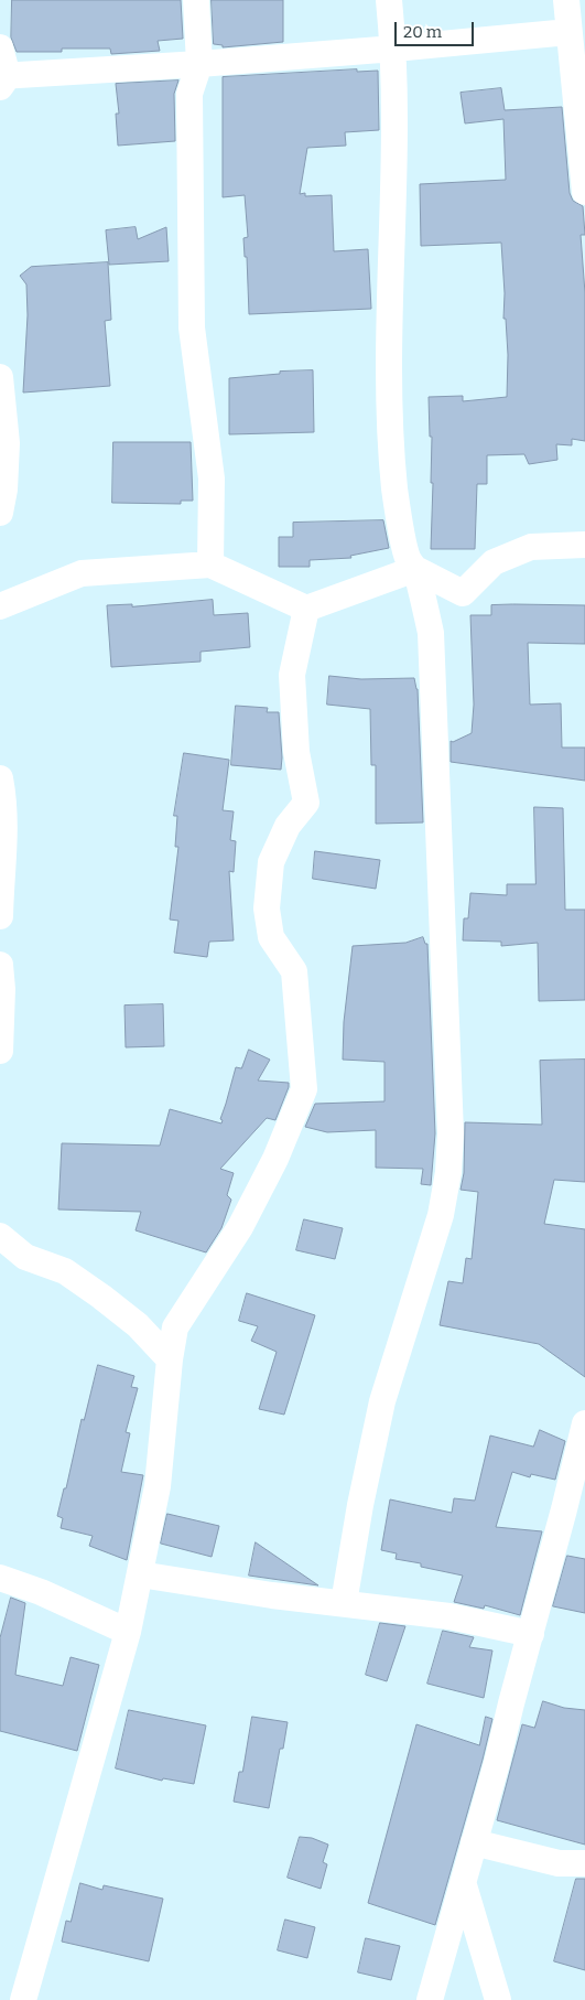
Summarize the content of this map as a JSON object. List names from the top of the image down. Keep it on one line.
{"scale_bar":"20 m"}
